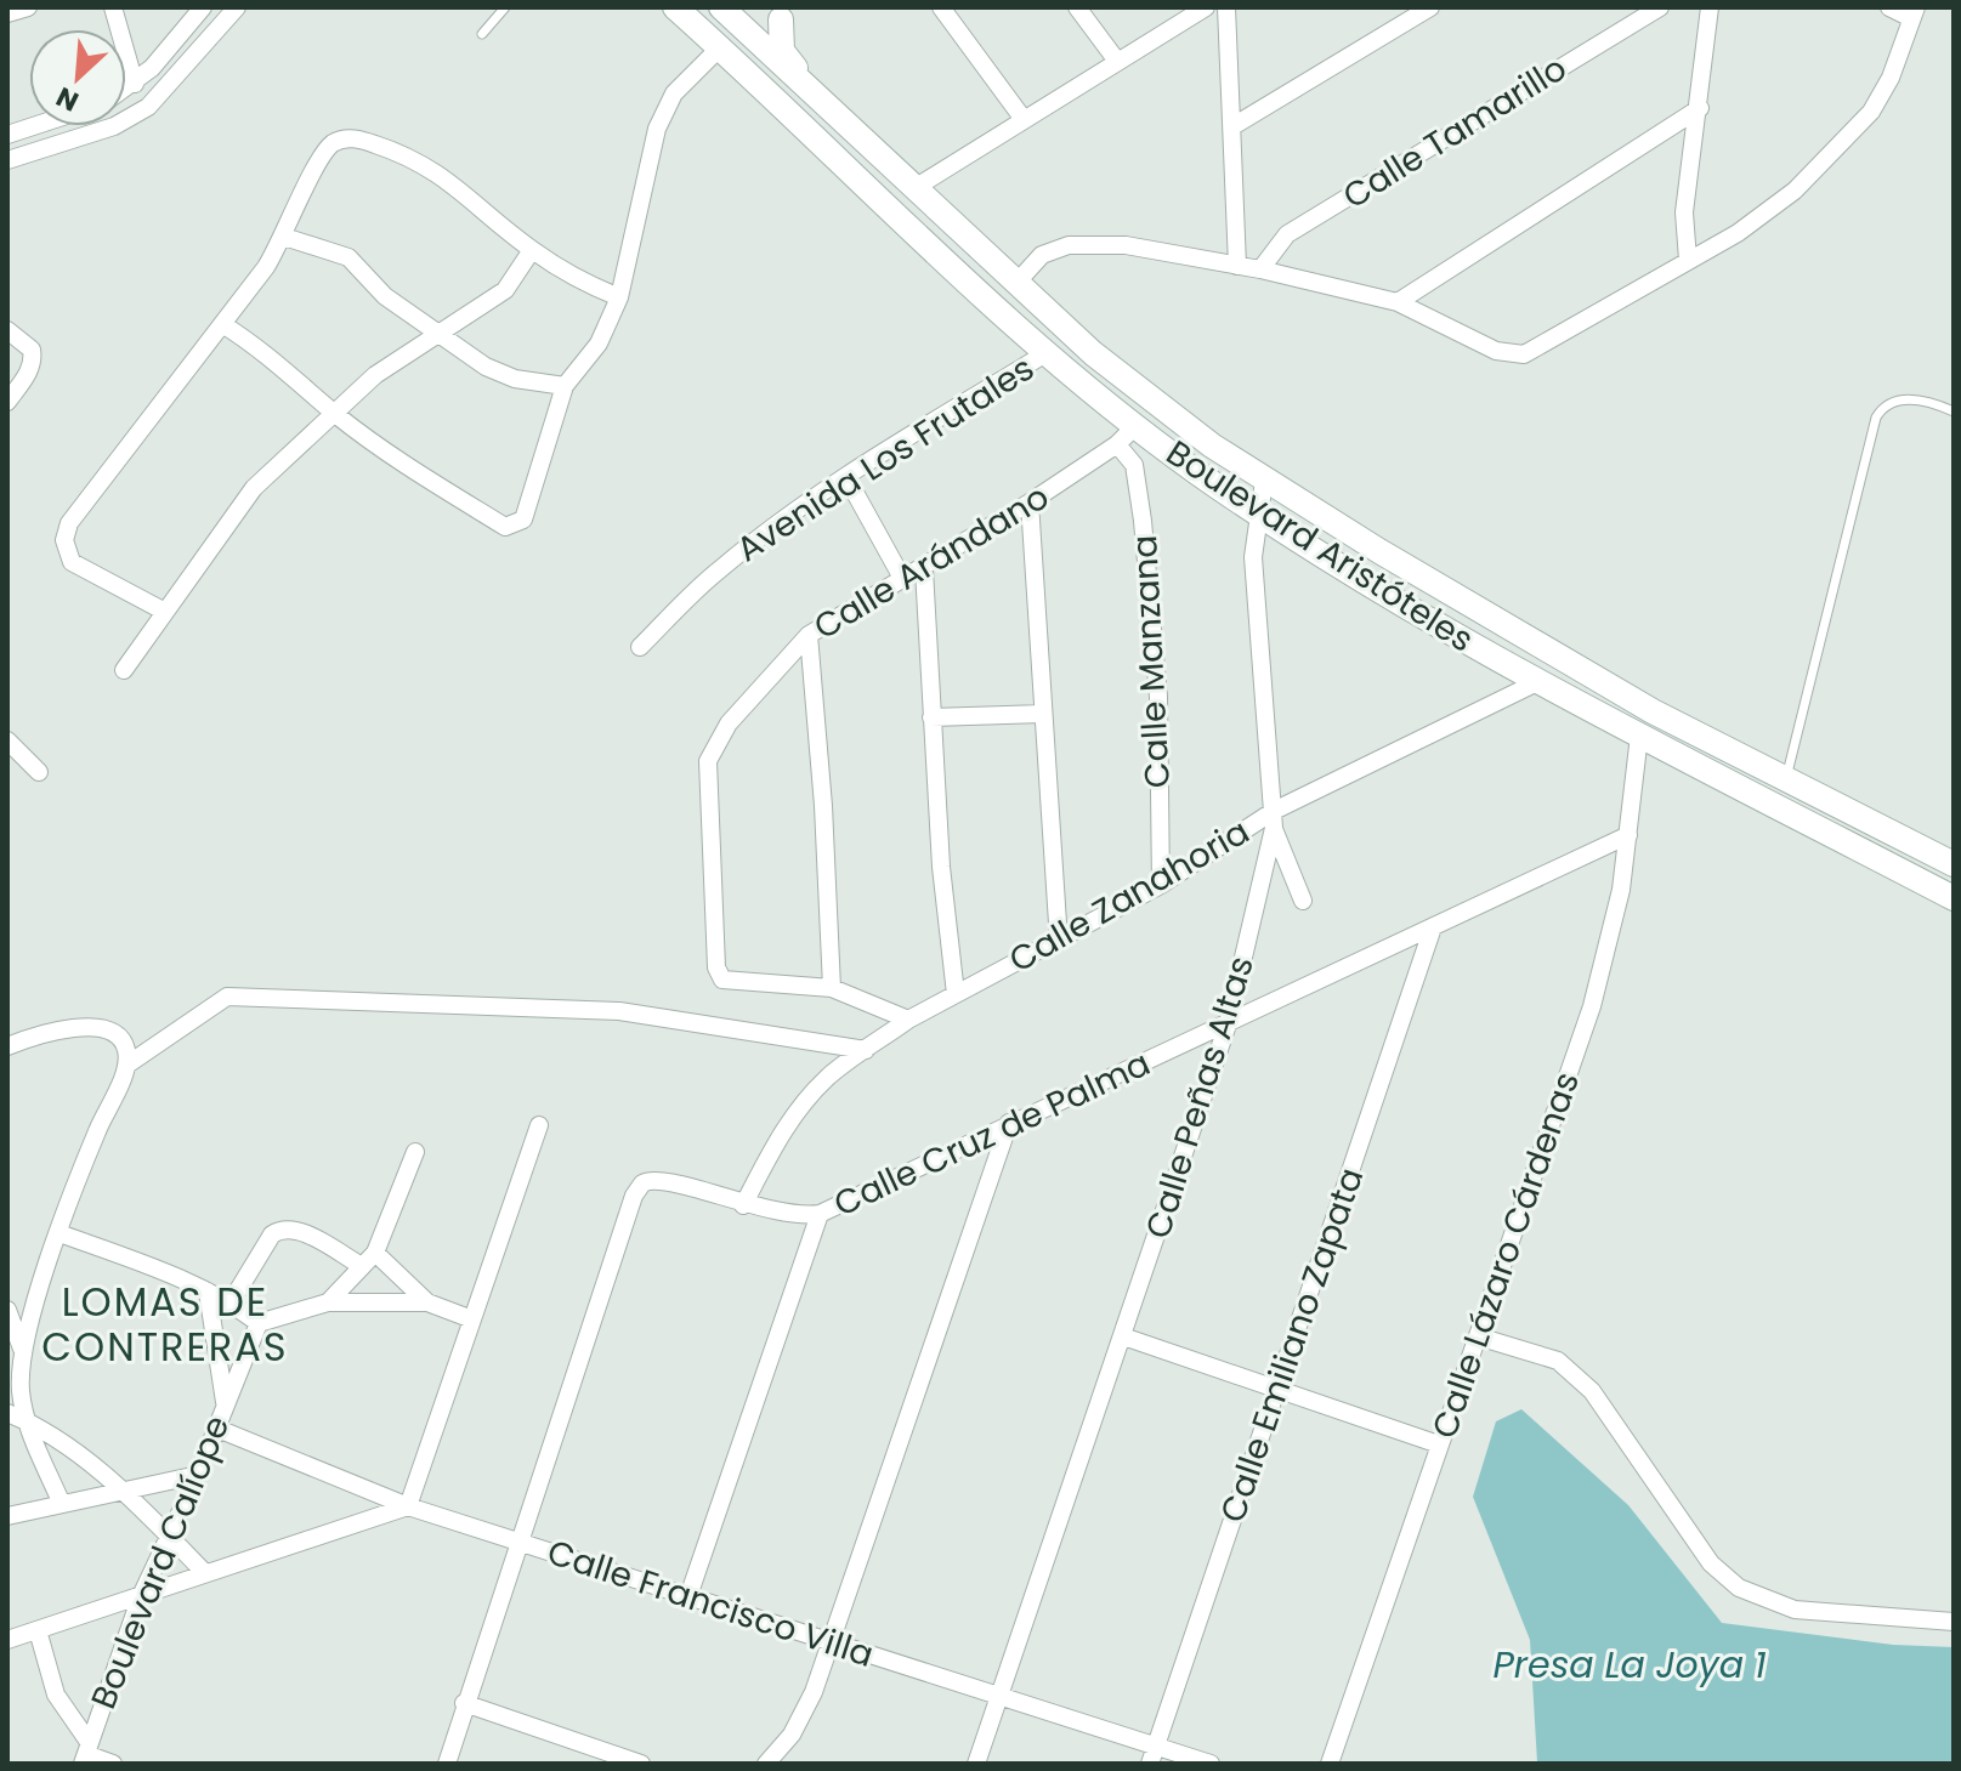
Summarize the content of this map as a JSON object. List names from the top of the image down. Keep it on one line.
{"streets":{"street":["Calle Tamarillo","Avenida Los Frutales","Boulevard Aristóteles","Calle Arándano","Calle Manzana","Calle Zanahoria","Calle Peñas Altas","Calle Cruz de Palma","Calle Lázaro Cárdenas","Calle Emiliano Zapata","Boulevard Calíope","Calle Francisco Villa"]},"crossings":[["Avenida Los Frutales","Boulevard Aristóteles"],["Boulevard Aristóteles","Calle Arándano"],["Boulevard Aristóteles","Calle Zanahoria"],["Boulevard Aristóteles","Calle Peñas Altas"],["Boulevard Aristóteles","Calle Lázaro Cárdenas"],["Calle Arándano","Calle Manzana"],["Calle Manzana","Calle Zanahoria"],["Calle Zanahoria","Calle Peñas Altas"],["Calle Zanahoria","Calle Cruz de Palma"],["Calle Peñas Altas","Calle Cruz de Palma"],["Calle Peñas Altas","Calle Francisco Villa"],["Calle Cruz de Palma","Calle Lázaro Cárdenas"],["Calle Cruz de Palma","Calle Emiliano Zapata"],["Calle Cruz de Palma","Calle Francisco Villa"],["Calle Emiliano Zapata","Calle Francisco Villa"],["Boulevard Calíope","Calle Francisco Villa"]],"districts":["LOMAS DE CONTRERAS"],"water":["Presa La Joya 1"],"north":"bottom left"}
